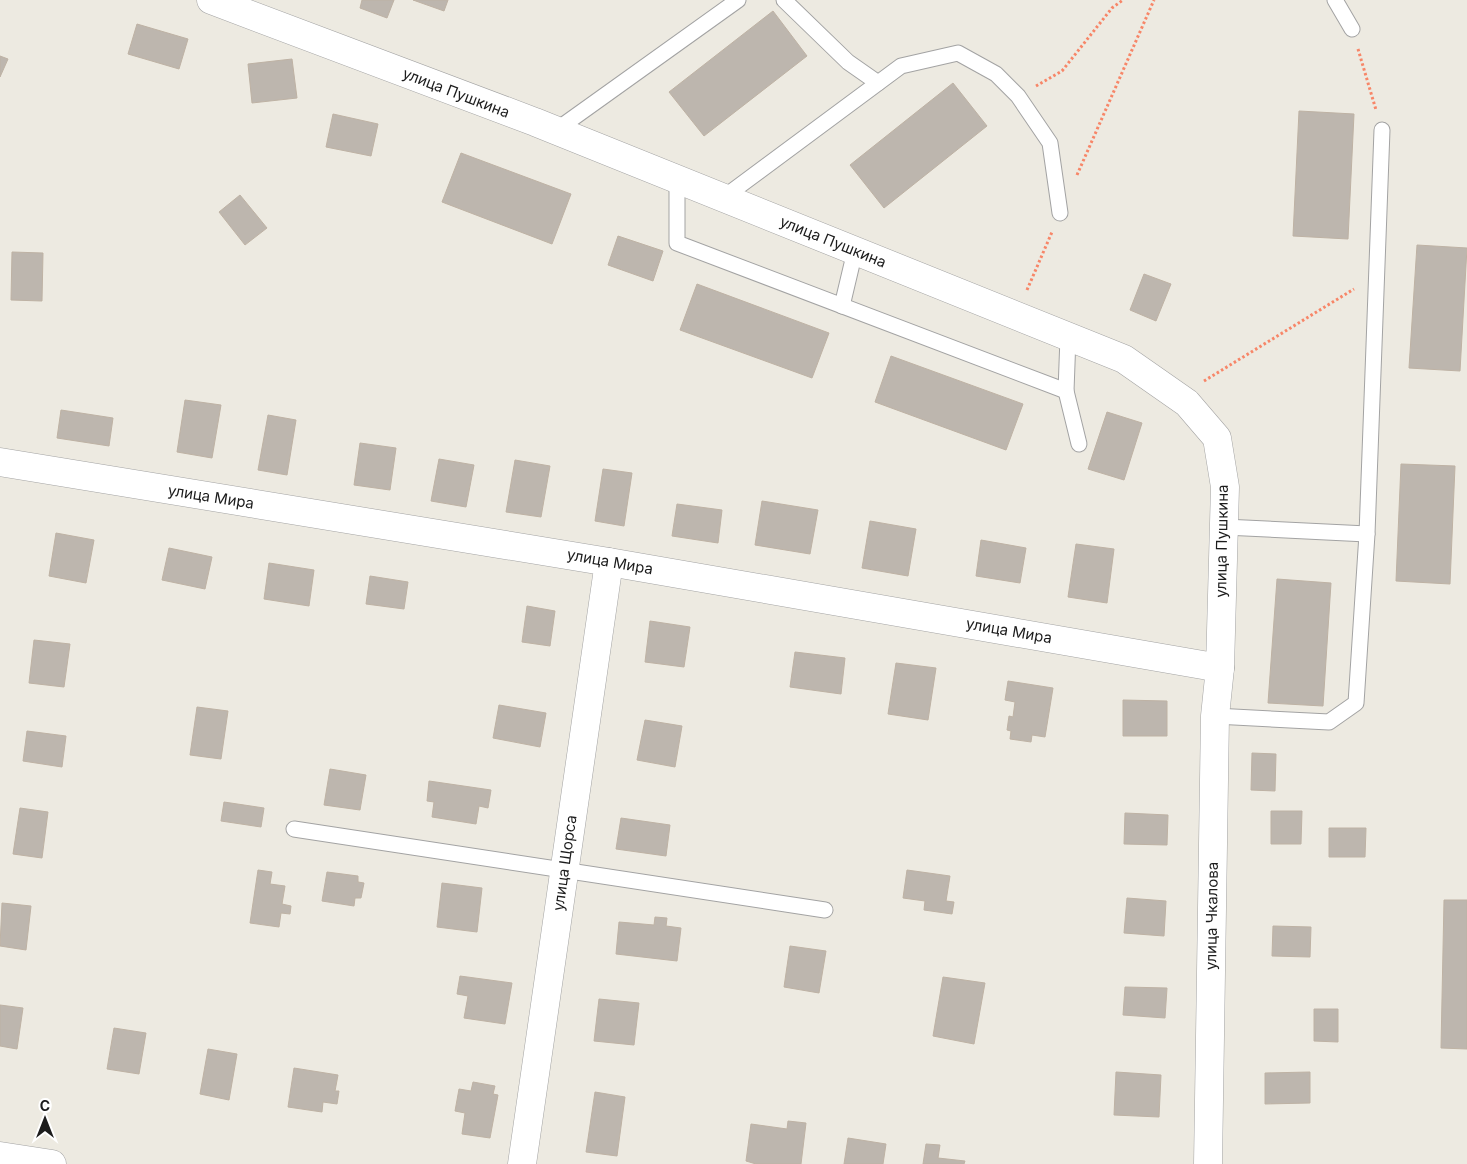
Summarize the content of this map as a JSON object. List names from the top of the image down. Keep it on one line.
{"streets":{"street":["улица Пушкина","улица Мира","улица Щорса","улица Чкалова"]},"crossings":[["улица Пушкина","улица Мира"],["улица Пушкина","улица Чкалова"],["улица Мира","улица Щорса"],["улица Мира","улица Чкалова"]],"north":"top"}
